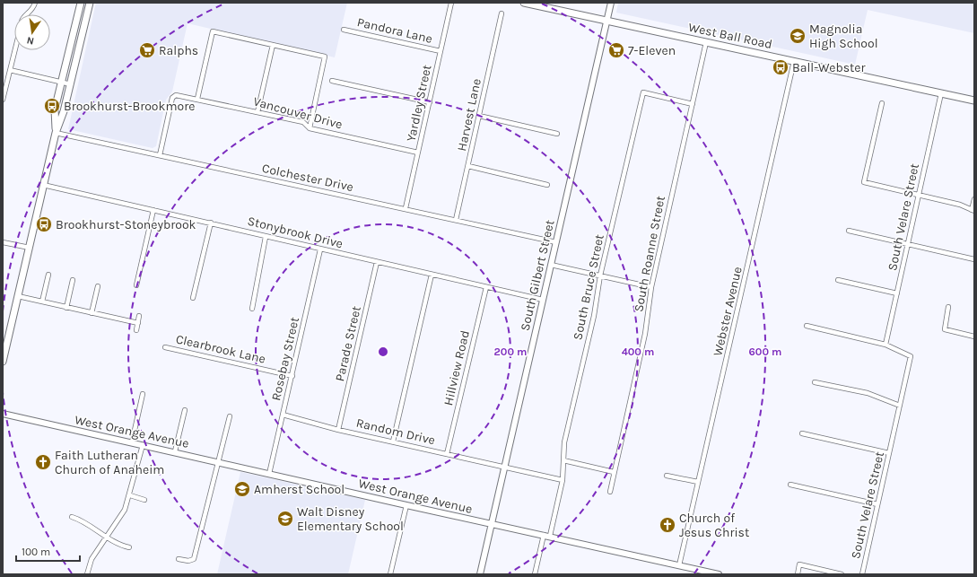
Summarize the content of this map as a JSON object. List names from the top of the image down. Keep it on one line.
{"streets":{"main road":["West Ball Road"],"street":["Pandora Lane","Yardley Street","Vancouver Drive","Harvest Lane","Colchester Drive","South Velare Street","Stonybrook Drive","South Roanne Street","South Gilbert Street","South Bruce Street","Webster Avenue","Parade Street","Clearbrook Lane","Rosebay Street","Hillview Road","West Orange Avenue","Random Drive"]},"crossings":[["Pandora Lane","Yardley Street"],["West Ball Road","South Velare Street"],["West Ball Road","South Roanne Street"],["West Ball Road","South Gilbert Street"],["West Ball Road","Webster Avenue"],["Yardley Street","Vancouver Drive"],["Yardley Street","Colchester Drive"],["Vancouver Drive","Colchester Drive"],["Harvest Lane","Colchester Drive"],["Colchester Drive","South Gilbert Street"],["Stonybrook Drive","South Gilbert Street"],["Stonybrook Drive","Parade Street"],["Stonybrook Drive","Rosebay Street"],["Stonybrook Drive","Hillview Road"],["South Roanne Street","South Bruce Street"],["South Gilbert Street","West Orange Avenue"],["South Gilbert Street","Random Drive"],["South Bruce Street","West Orange Avenue"],["South Bruce Street","Random Drive"],["Webster Avenue","West Orange Avenue"],["Parade Street","Random Drive"],["Clearbrook Lane","Rosebay Street"],["Rosebay Street","West Orange Avenue"],["Rosebay Street","Random Drive"],["Hillview Road","Random Drive"]],"places":{"school or university":["Magnolia High School","Amherst School","Walt Disney Elementary School"],"supermarket":["Ralphs","7-Eleven"],"bus stop":["Ball-Webster","Brookhurst-Brookmore","Brookhurst-Stoneybrook"],"church":["Faith Lutheran Church of Anaheim","Church of Jesus Christ"]},"scale_bar":"100 m","north":"bottom","rings":["200 m","400 m","600 m"]}
